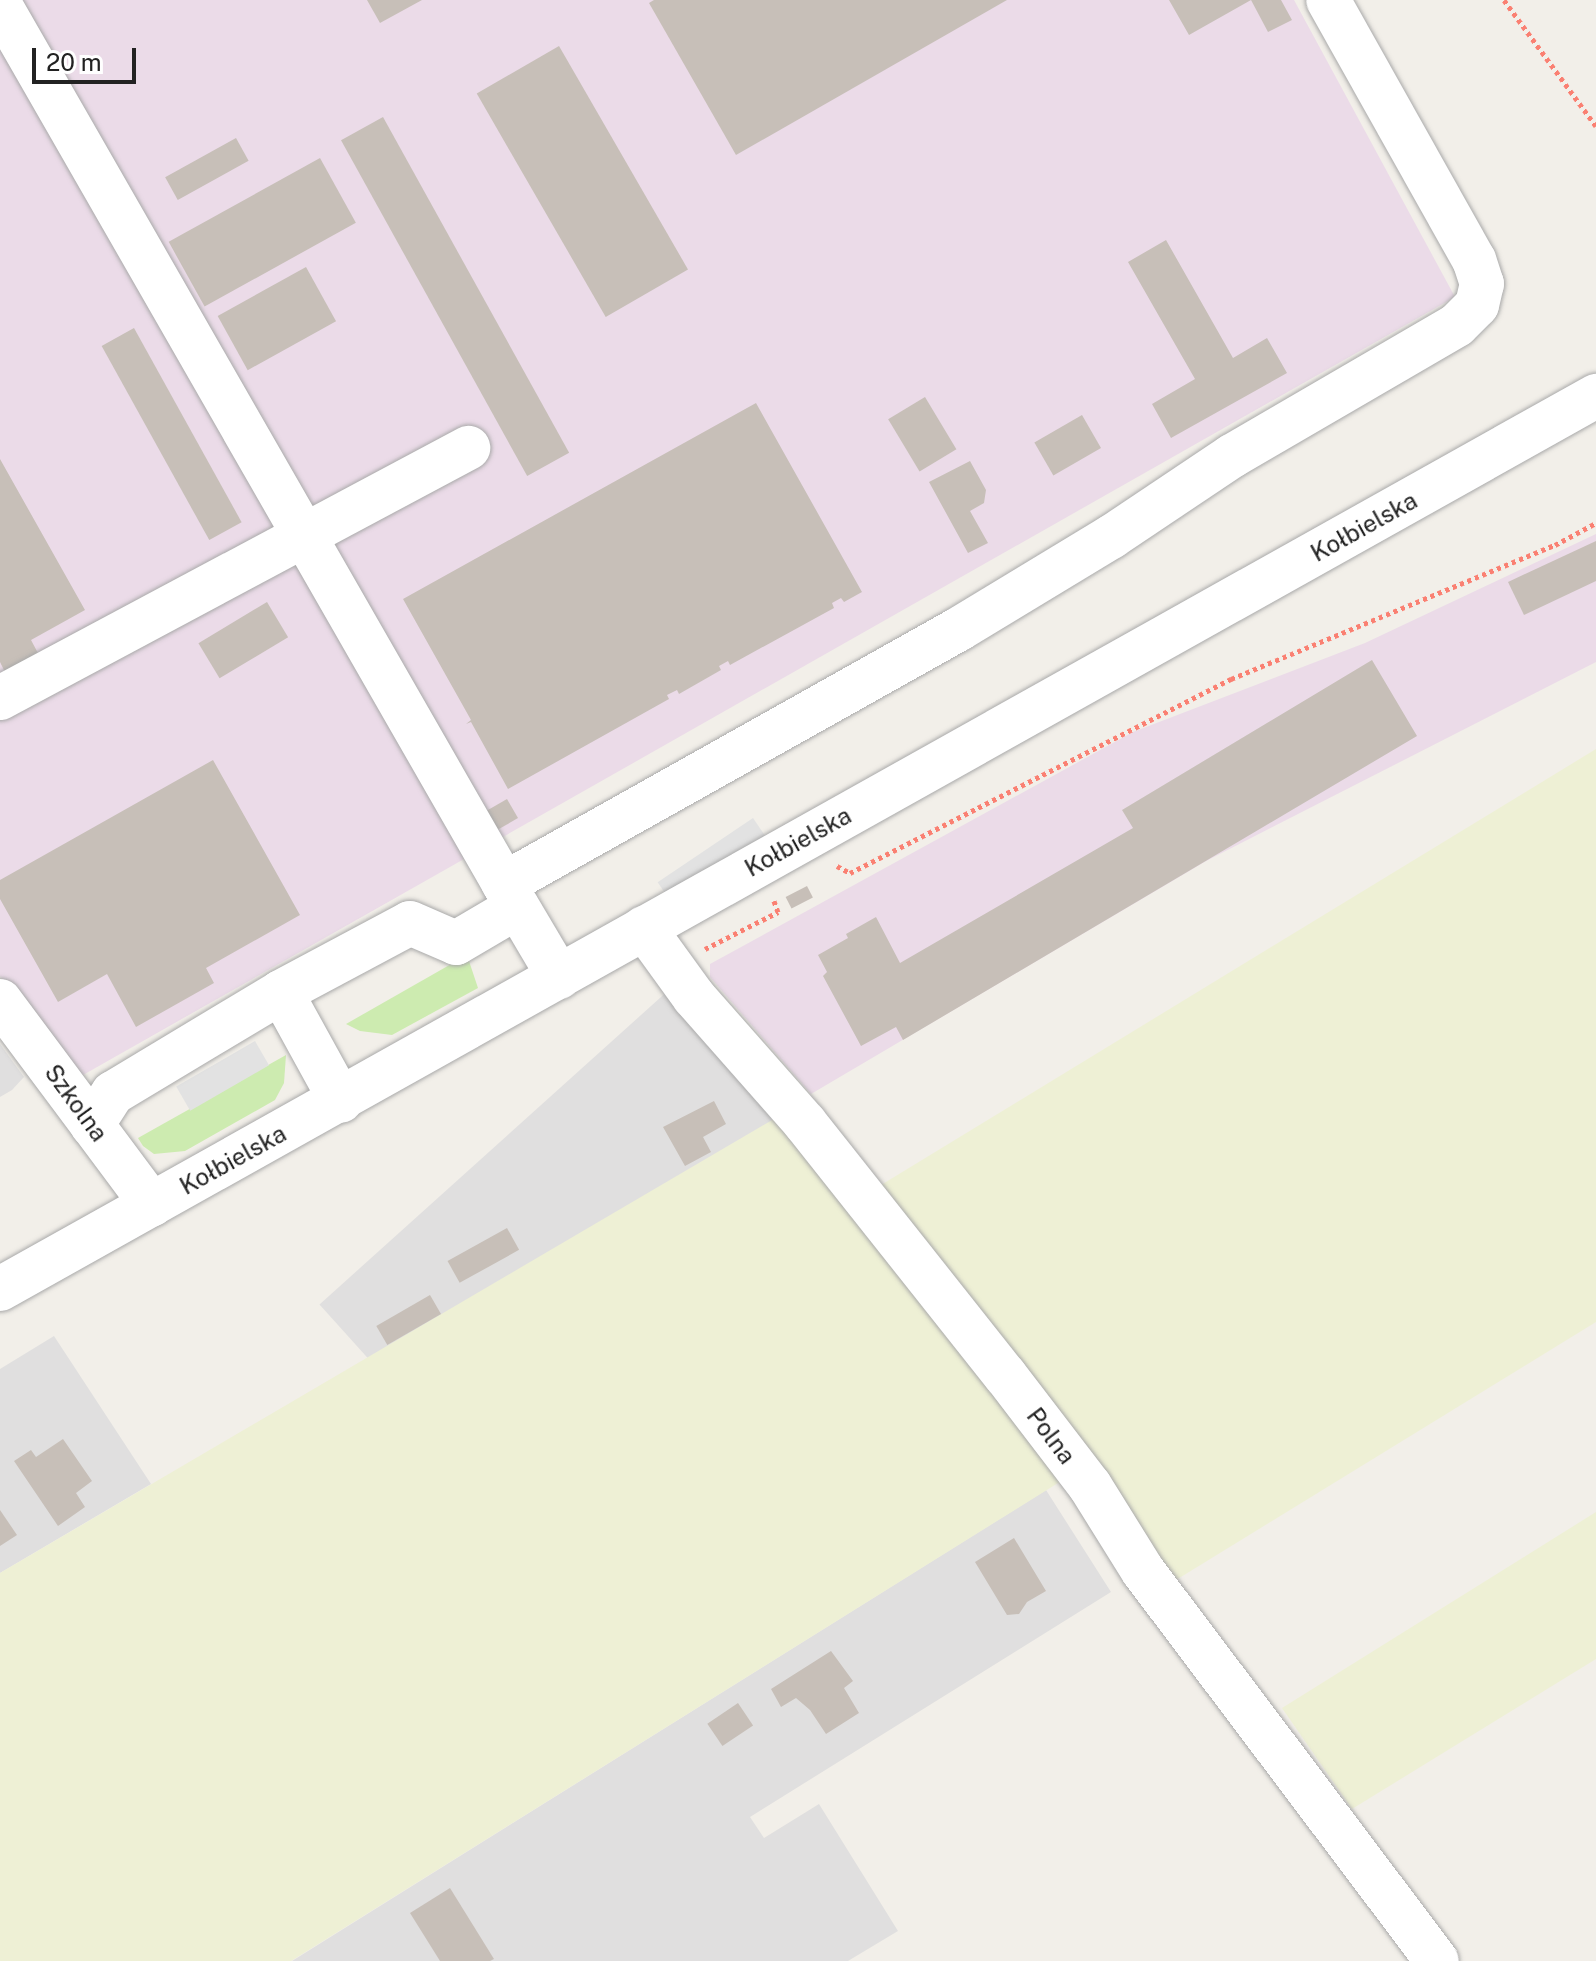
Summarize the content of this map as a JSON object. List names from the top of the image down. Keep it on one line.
{"streets":{"street":["Kołbielska","Szkolna","Polna"]},"crossings":[["Kołbielska","Szkolna"],["Kołbielska","Polna"]],"scale_bar":"20 m"}
